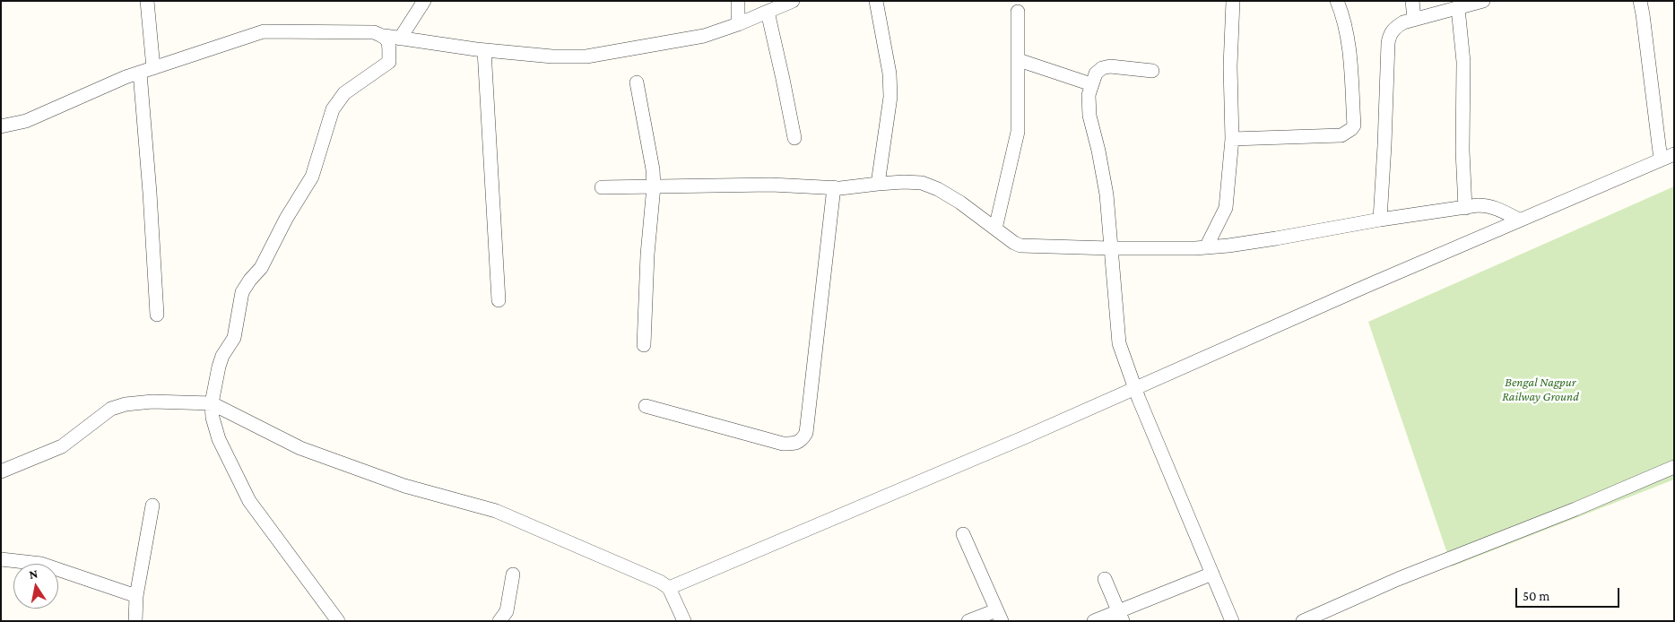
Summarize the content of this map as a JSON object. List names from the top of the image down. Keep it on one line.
{"parks":["Bengal Nagpur Railway Ground"],"scale_bar":"50 m","north":"top"}
